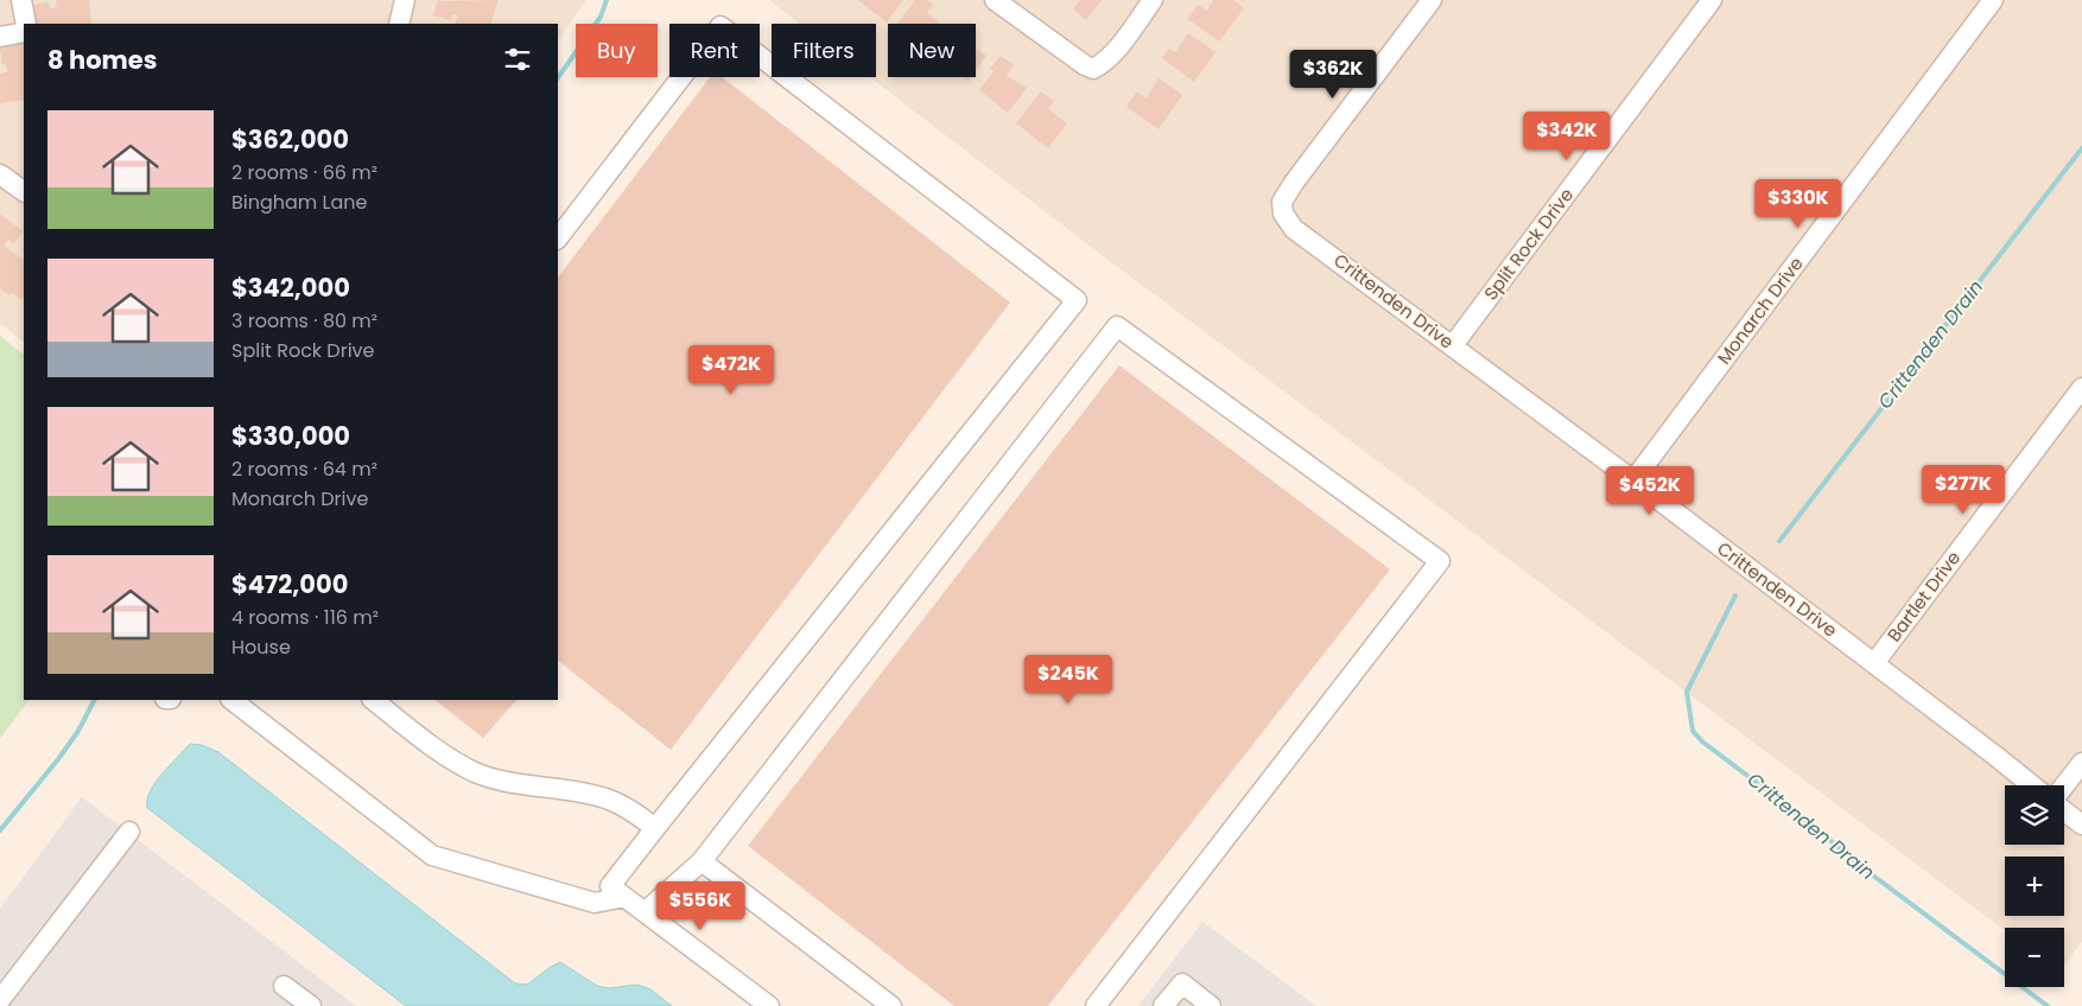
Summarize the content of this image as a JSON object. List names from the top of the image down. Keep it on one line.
{"streets":{"street":["Split Rock Drive","Crittenden Drive","Monarch Drive","Bartlet Drive"]},"crossings":[["Split Rock Drive","Crittenden Drive"],["Crittenden Drive","Monarch Drive"],["Crittenden Drive","Bartlet Drive"]],"water":["Crittenden Drain"],"page":{"chip":["Buy","Rent","Filters","New"],"heading":"8 homes","price":["$362K","$342K","$330K","$472K","$277K","$452K","$245K","$556K"],"list":[{"name":"$362,000","note":"2 rooms · 66 m² · Bingham Lane"},{"name":"$342,000","note":"3 rooms · 80 m² · Split Rock Drive"},{"name":"$330,000","note":"2 rooms · 64 m² · Monarch Drive"},{"name":"$472,000","note":"4 rooms · 116 m² · House"}],"map_buttons":["+","−"]}}
